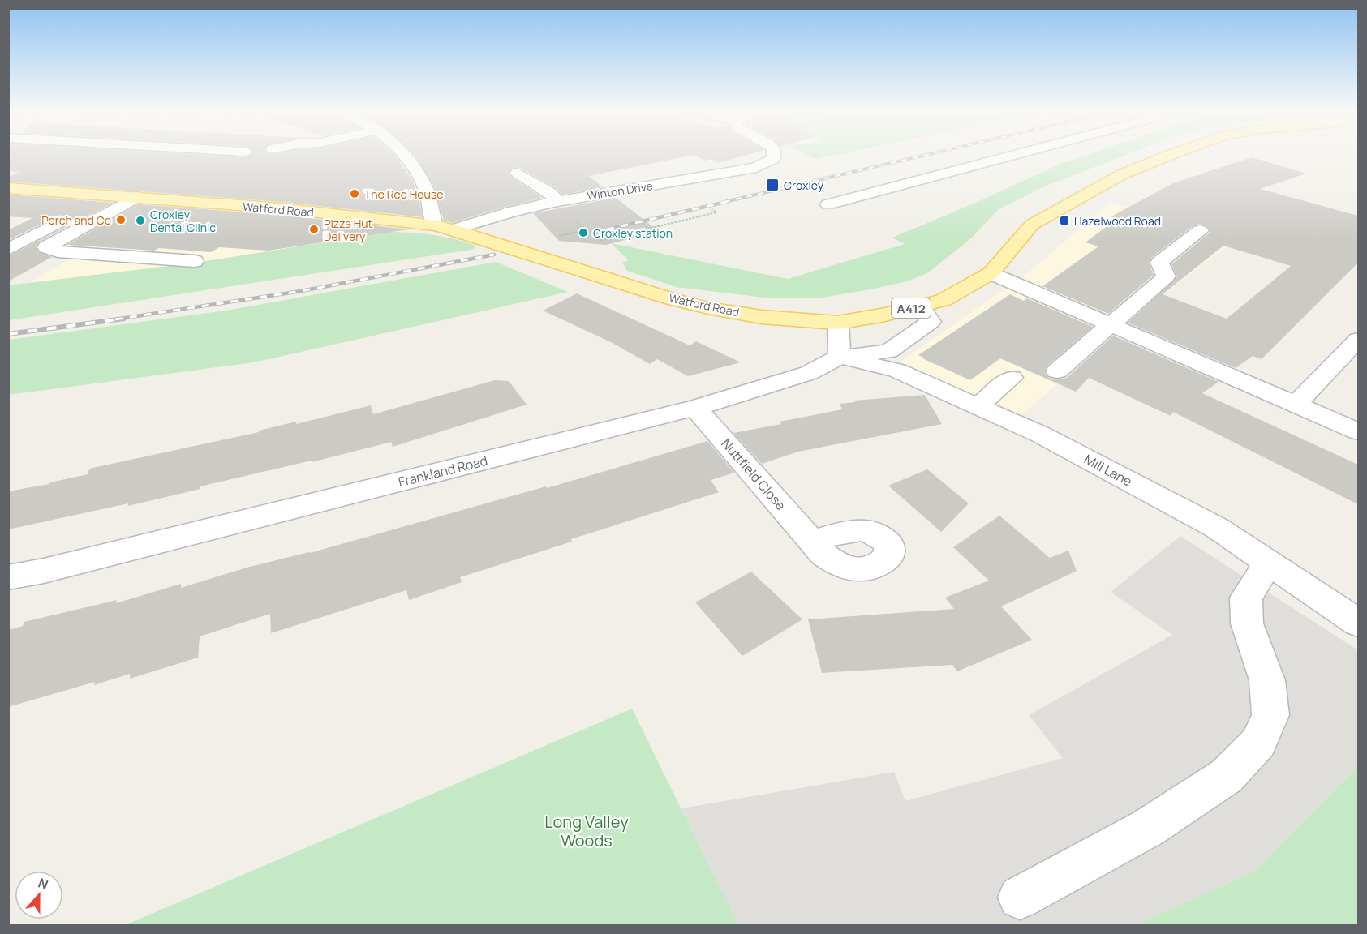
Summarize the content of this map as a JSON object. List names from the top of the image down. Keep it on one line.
{"streets":{"main road":["Watford Road","A412"],"street":["Winton Drive","Mill Lane","Frankland Road","Nuttfield Close"]},"crossings":[["Winton Drive","Watford Road"],["Watford Road","Frankland Road"],["Mill Lane","Frankland Road"],["Frankland Road","Nuttfield Close"]],"parks":["Long Valley Woods"],"places":{"transit":["Croxley","Hazelwood Road"],"other":["The Red House","Perch and Co","Croxley Dental Clinic","Pizza Hut Delivery","Croxley station"]},"north":"top"}
